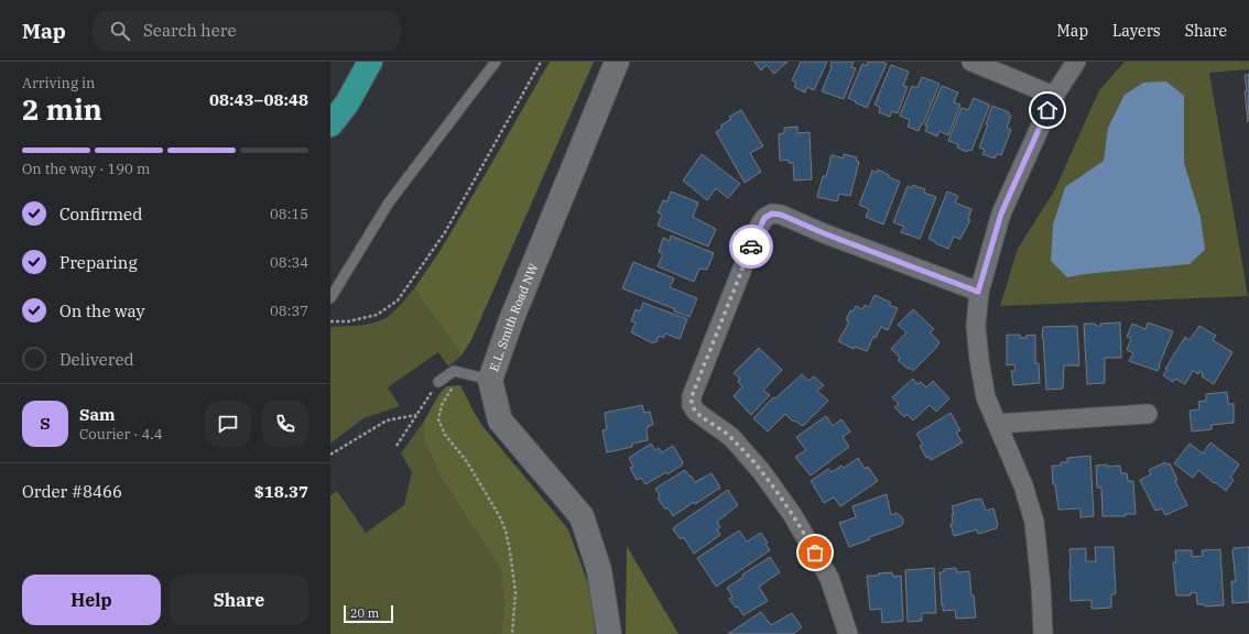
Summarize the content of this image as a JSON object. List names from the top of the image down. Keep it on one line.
{"streets":{"street":["E.L. Smith Road NW"]},"scale_bar":"20 m","page":{"header":"Map","search":"Search here","nav":["Map","Layers","Share"],"heading":["2 min","Arriving in","08:43–08:48"],"panel":["Sam","Courier · 4.4","Order #8466","$18.37"],"bar":"On the way · 190 m","list":[["Confirmed","08:15"],["Preparing","08:34"],["On the way","08:37"],"Delivered"],"round":"S","buttons":["Help","Share"],"scale":"20 m"}}
